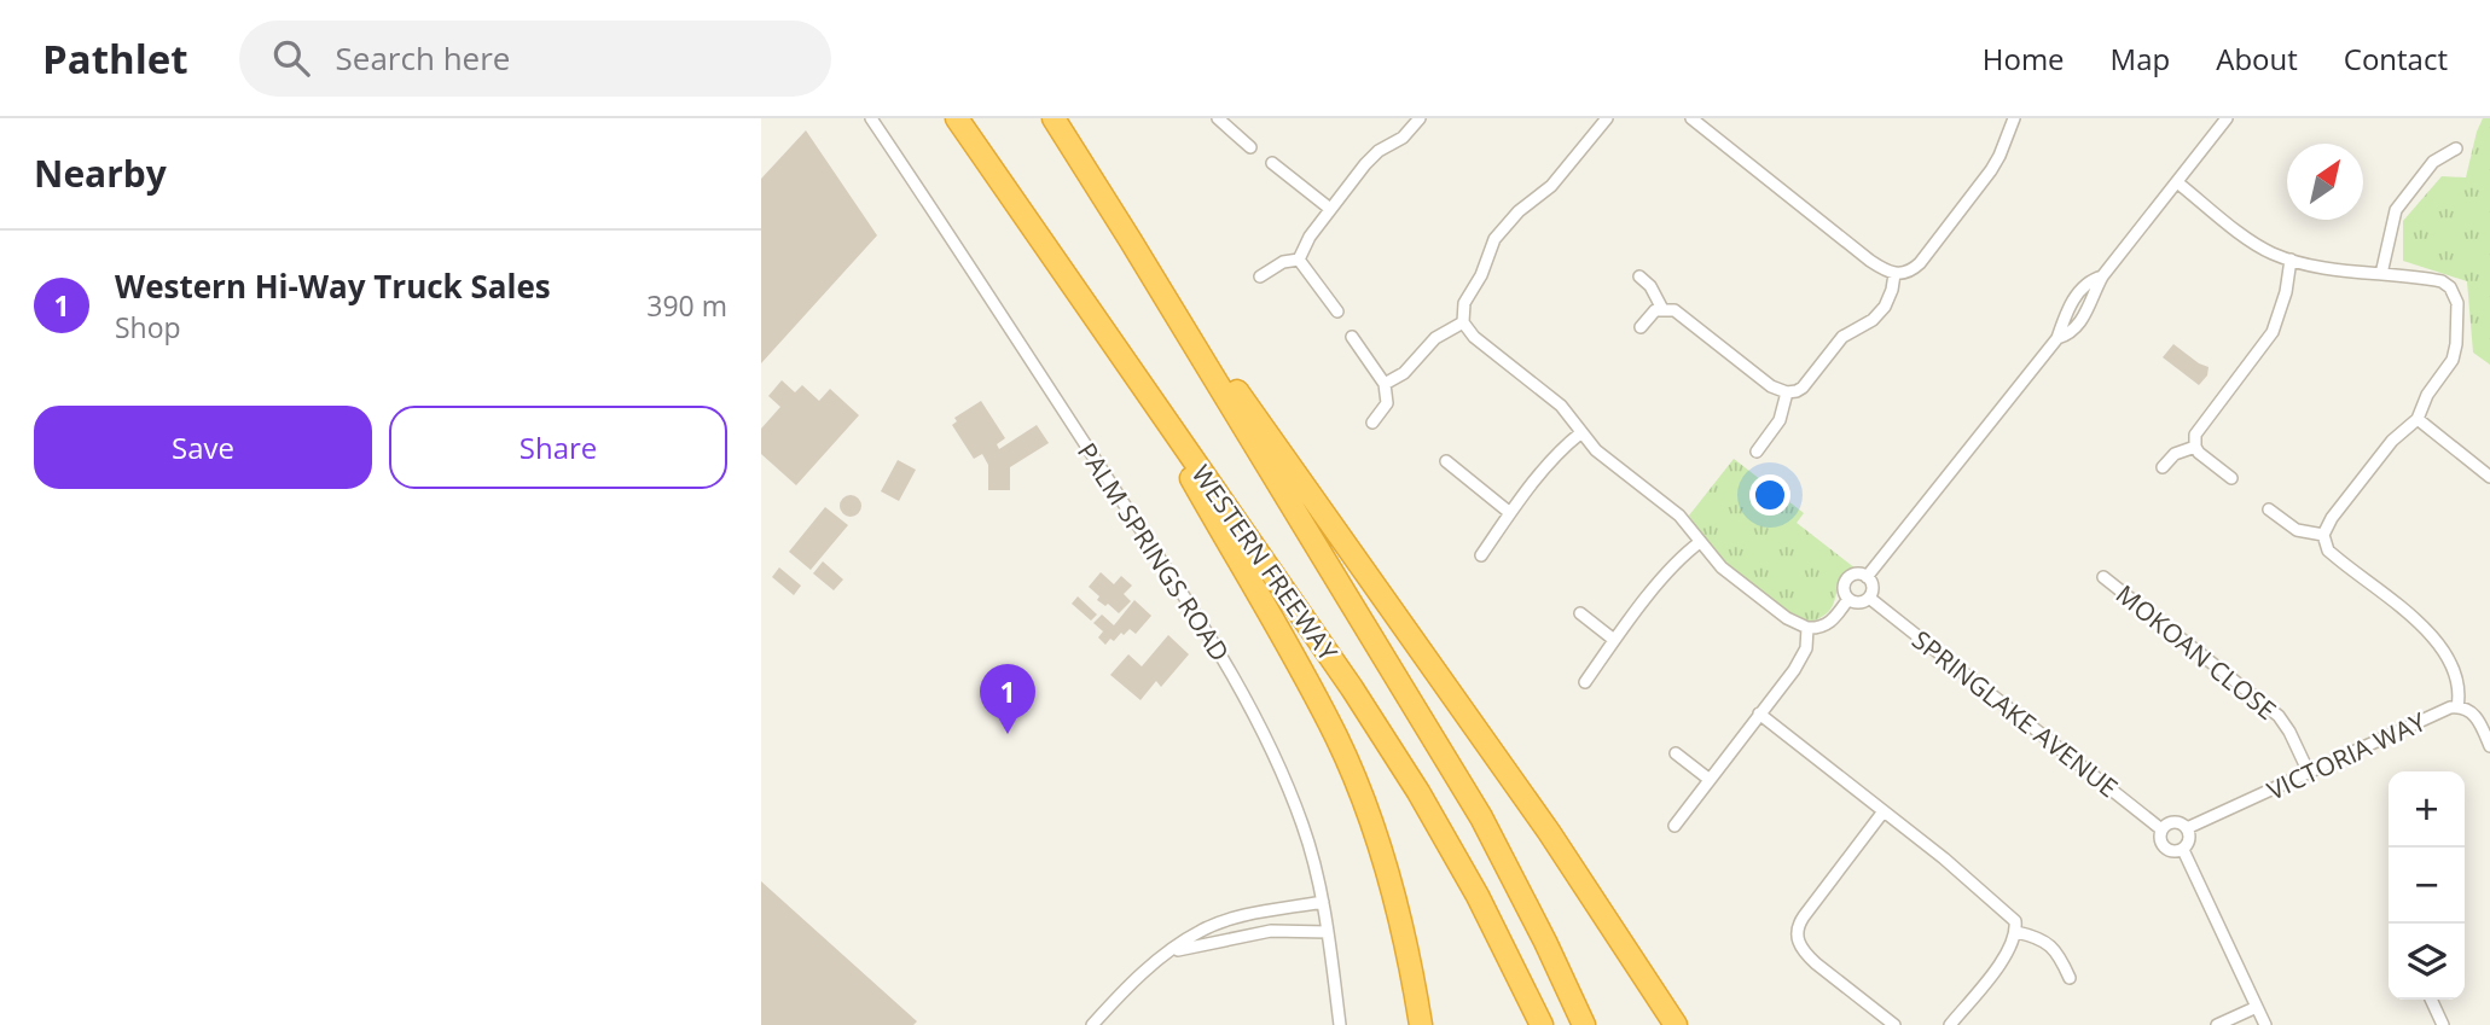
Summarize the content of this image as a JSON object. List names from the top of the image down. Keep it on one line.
{"streets":{"highway":["WESTERN FREEWAY"],"street":["PALM SPRINGS ROAD","MOKOAN CLOSE","SPRINGLAKE AVENUE","VICTORIA WAY"]},"crossings":[["MOKOAN CLOSE","VICTORIA WAY"],["SPRINGLAKE AVENUE","VICTORIA WAY"]],"north":"top right","page":{"header":"Pathlet","search":"Search here","nav":["Home","Map","About","Contact"],"heading":"Nearby","list":[{"mark":"1","name":"Western Hi-Way Truck Sales","note":"Shop","value":"390 m"}],"buttons":["Save","Share"],"pins":"1","map_buttons":["+","−"]}}
